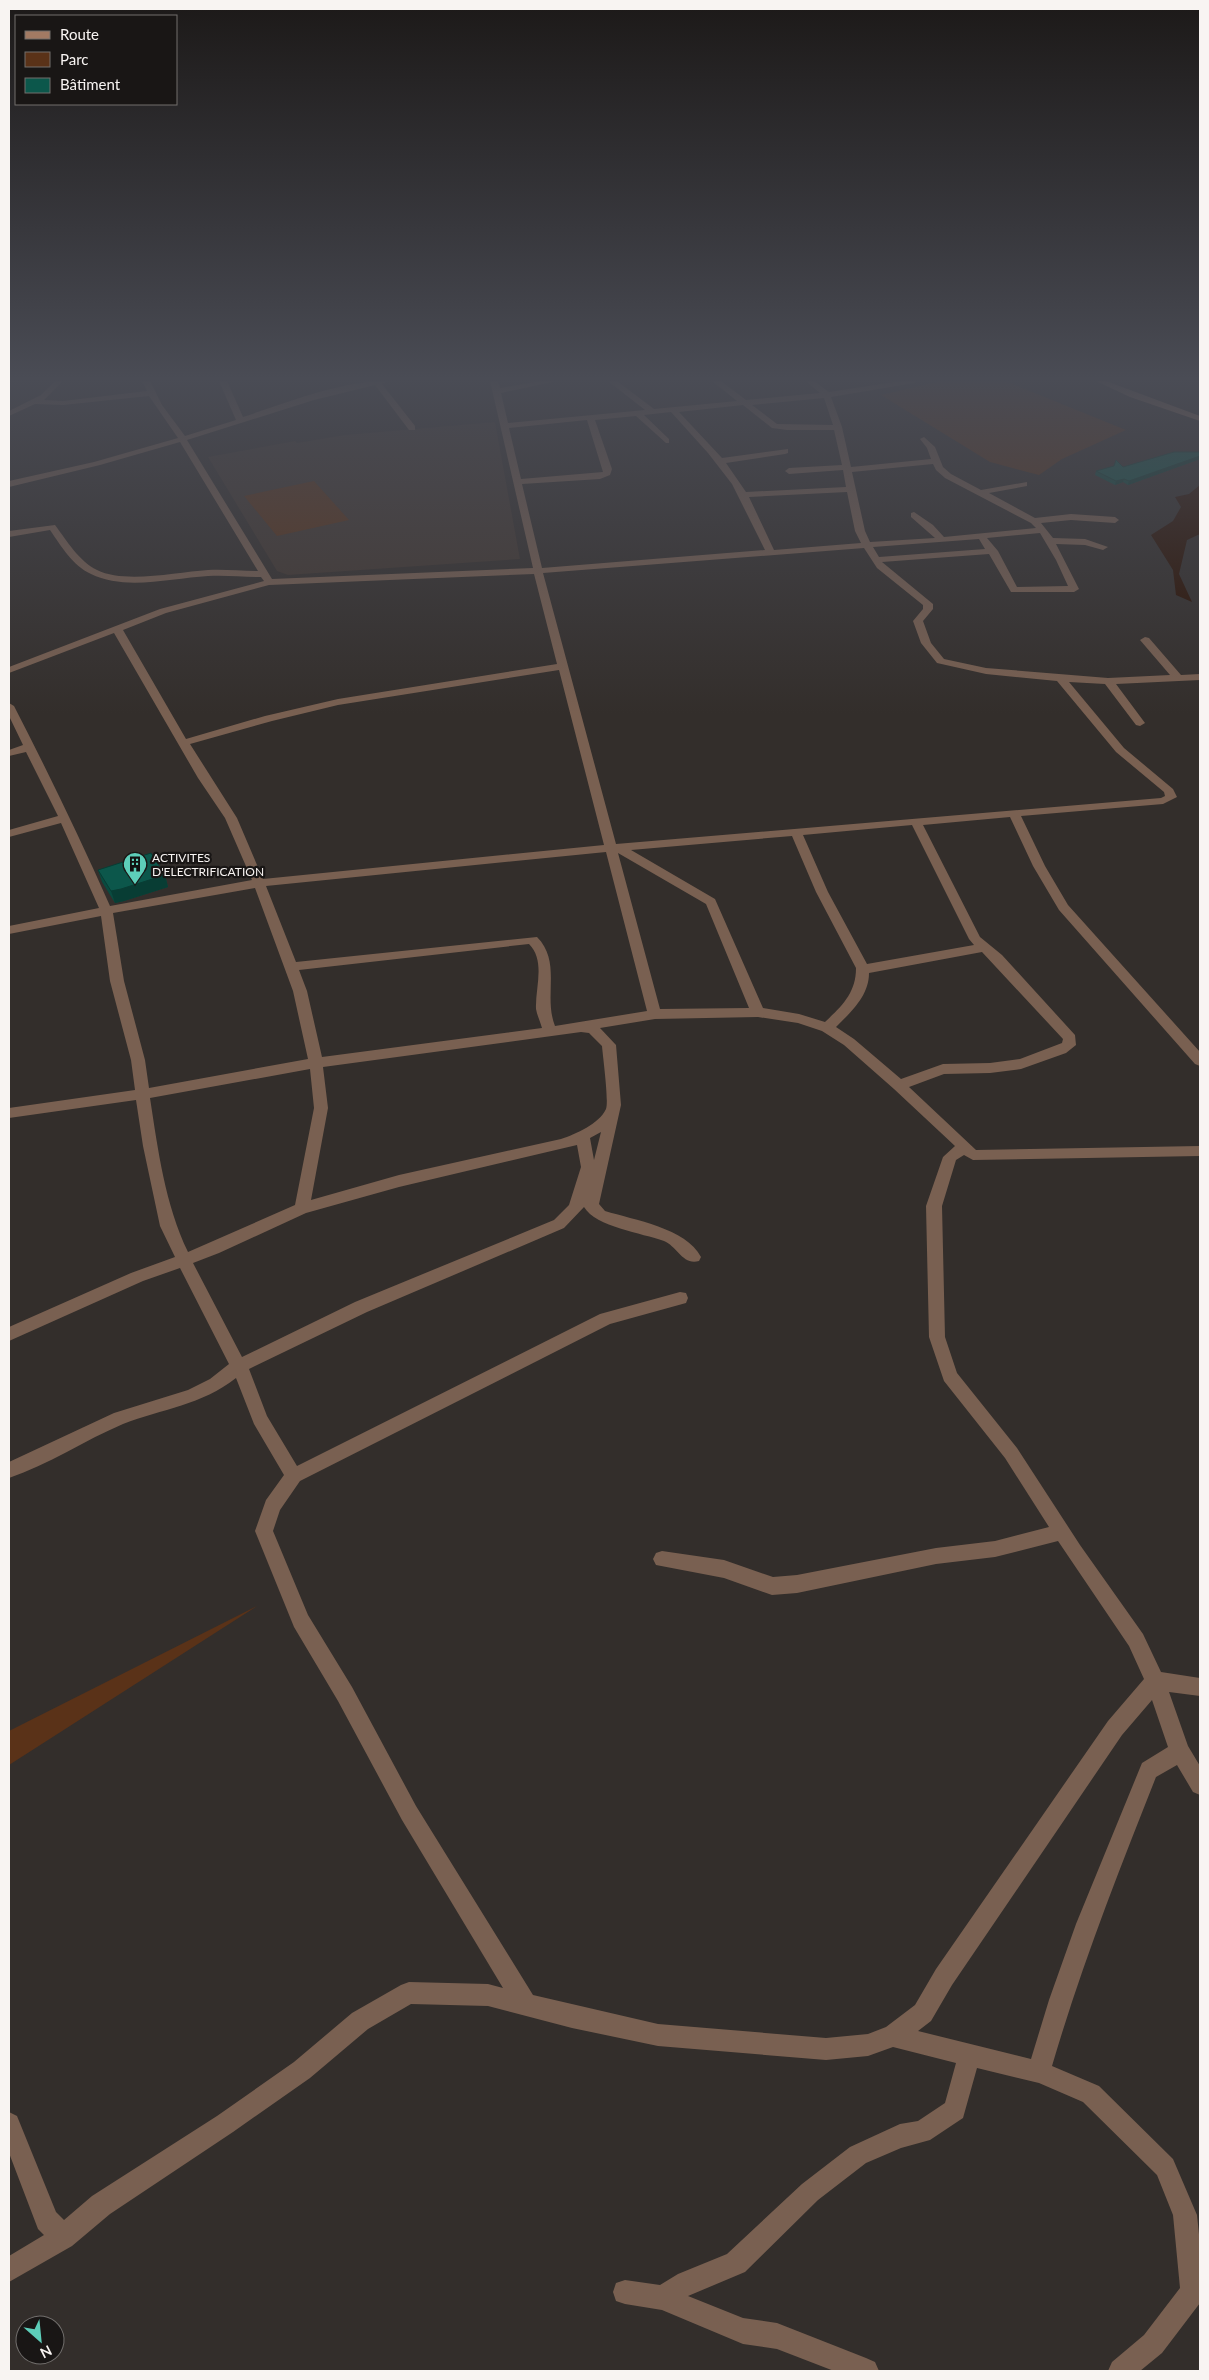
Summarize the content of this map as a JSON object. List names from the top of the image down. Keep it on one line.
{"places":{"building":["ACTIVITES D'ELECTRIFICATION"]},"legend":["Route","Parc","Bâtiment"],"north":"bottom right"}
